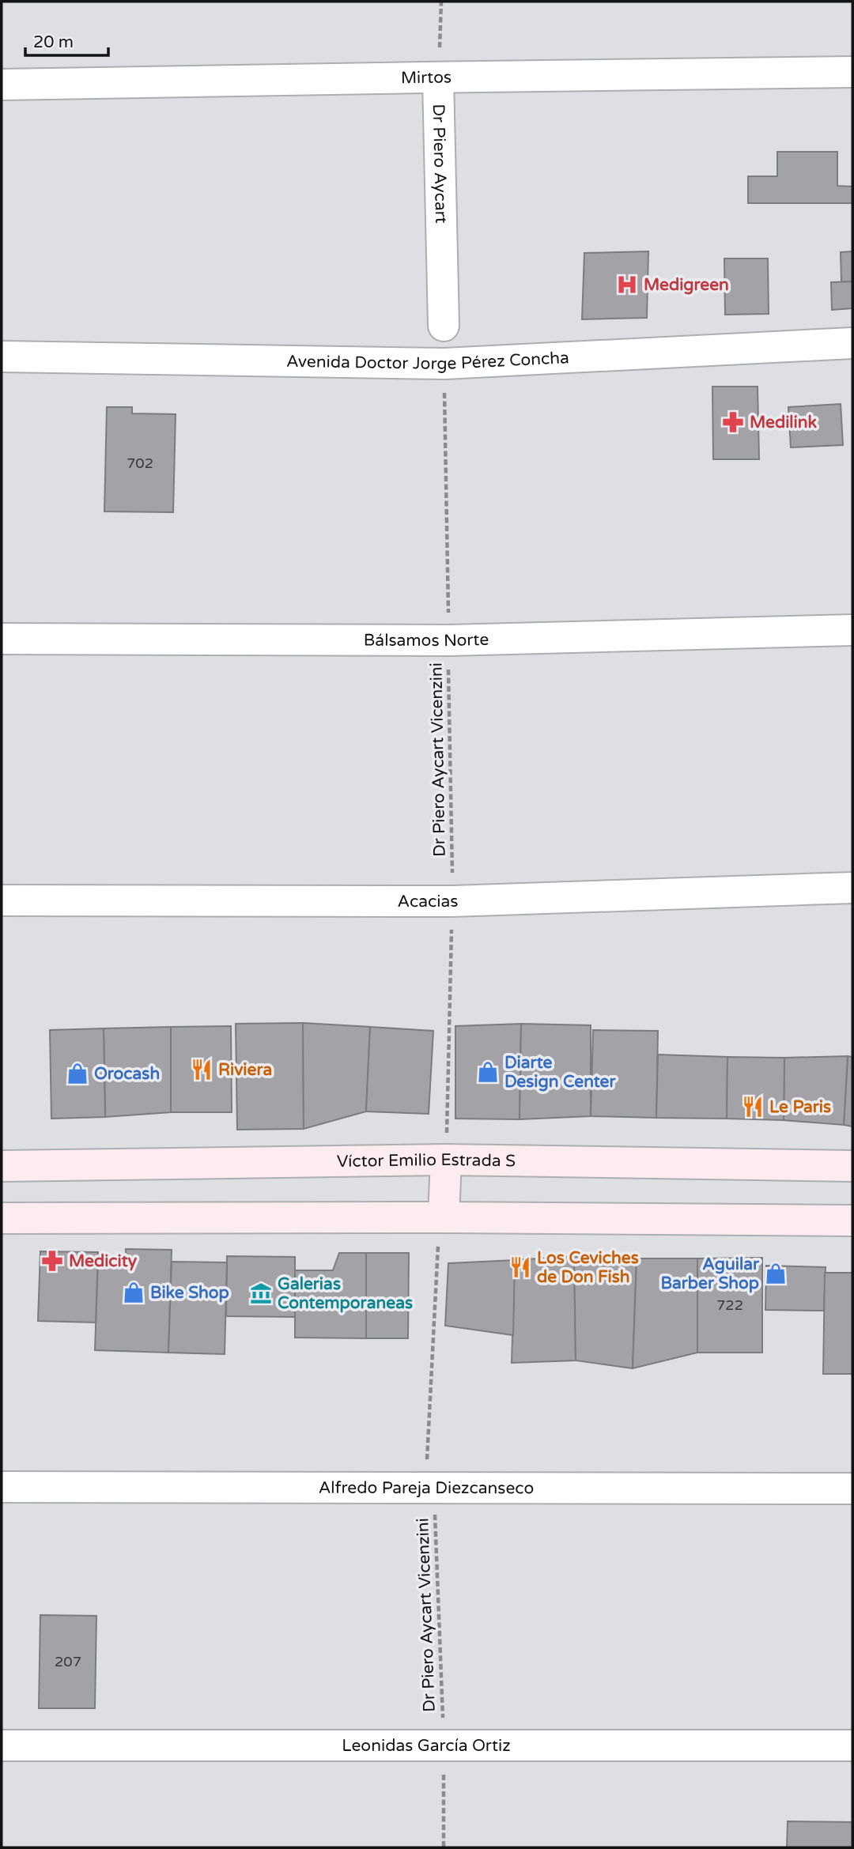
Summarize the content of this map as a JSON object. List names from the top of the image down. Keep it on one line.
{"streets":{"main road":["Víctor Emilio Estrada S"],"street":["Mirtos","Dr Piero Aycart","Avenida Doctor Jorge Pérez Concha","Bálsamos Norte","Acacias","Alfredo Pareja Diezcanseco","Leonidas García Ortiz"],"path":["Dr Piero Aycart Vicenzini"]},"crossings":[["Mirtos","Dr Piero Aycart"],["Avenida Doctor Jorge Pérez Concha","Dr Piero Aycart Vicenzini"],["Bálsamos Norte","Dr Piero Aycart Vicenzini"],["Dr Piero Aycart Vicenzini","Acacias"],["Dr Piero Aycart Vicenzini","Víctor Emilio Estrada S"],["Dr Piero Aycart Vicenzini","Alfredo Pareja Diezcanseco"],["Dr Piero Aycart Vicenzini","Leonidas García Ortiz"]],"places":{"hospital":["Medigreen"],"pharmacy":["Medilink","Medicity"],"restaurant":["Riviera","Le Paris","Los Ceviches de Don Fish"],"shop":["Diarte Design Center","Orocash","Aguilar Barber Shop","Bike Shop"],"museum":["Galerias Contemporaneas"]},"house_numbers":["702","722","207"],"scale_bar":"20 m"}
